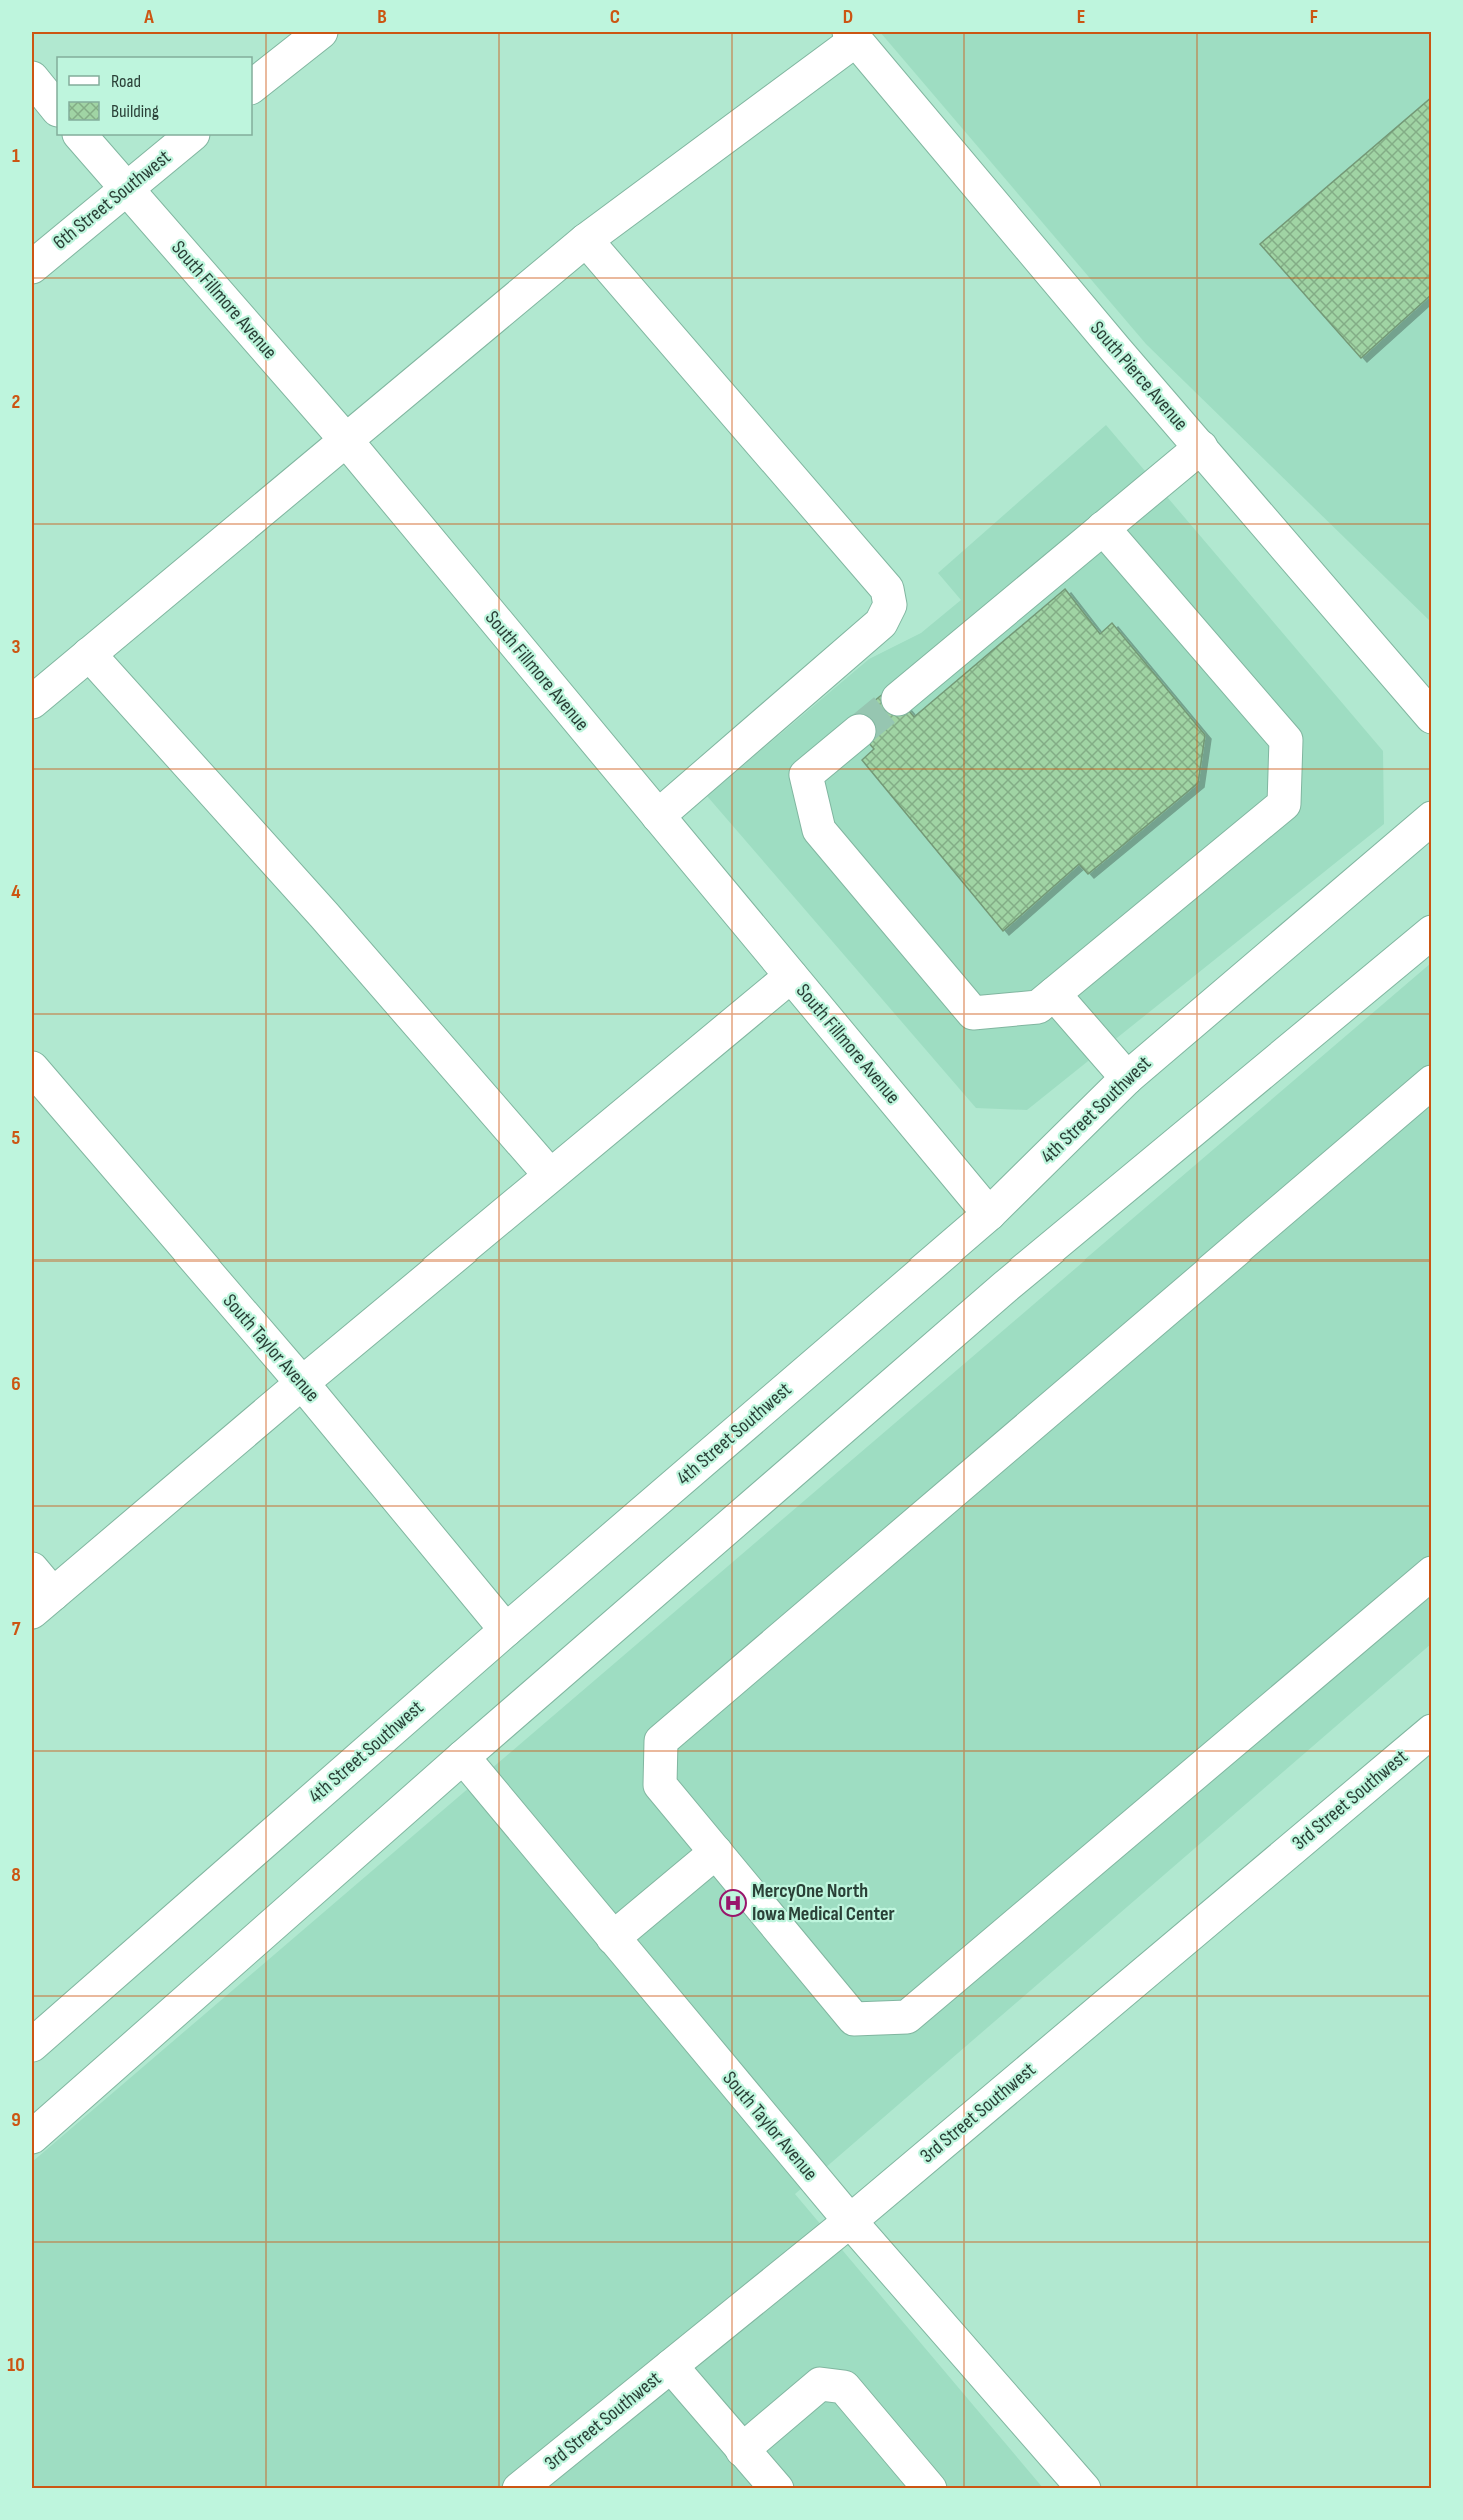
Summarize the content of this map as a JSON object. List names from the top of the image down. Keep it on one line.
{"streets":{"street":["6th Street Southwest","South Fillmore Avenue","South Pierce Avenue","4th Street Southwest","South Taylor Avenue","3rd Street Southwest"]},"crossings":[["6th Street Southwest","South Fillmore Avenue"],["South Fillmore Avenue","4th Street Southwest"],["4th Street Southwest","South Taylor Avenue"],["South Taylor Avenue","3rd Street Southwest"]],"places":{"hospital":["MercyOne North Iowa Medical Center"]},"legend":["Road","Building"],"grid":{"columns":["A","B","C","D","E","F"],"rows":["1","2","3","4","5","6","7","8","9","10"]}}
